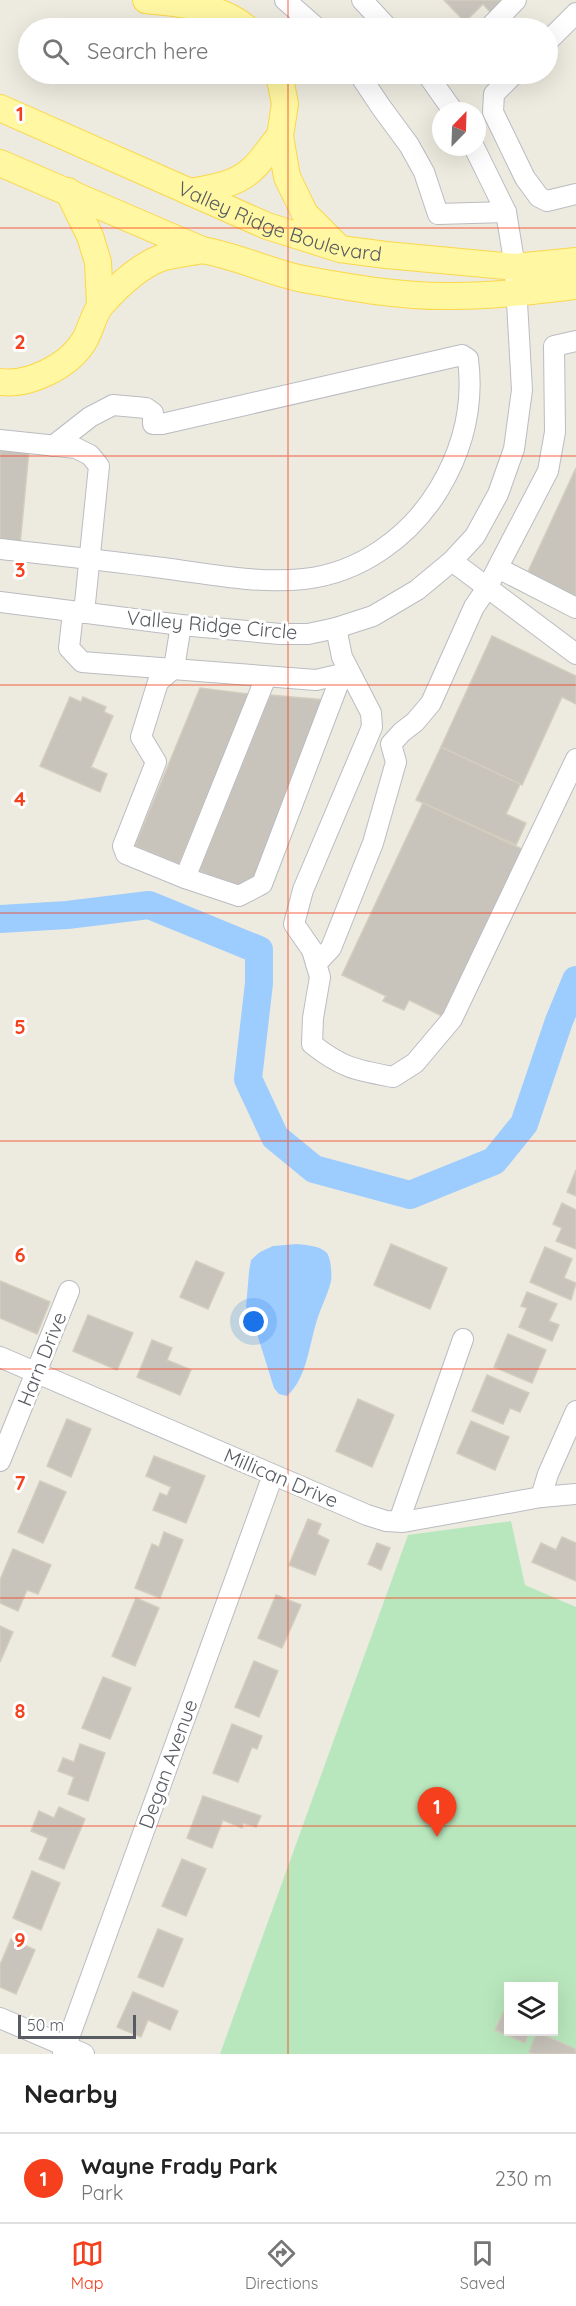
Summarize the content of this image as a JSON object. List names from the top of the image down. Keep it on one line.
{"streets":{"main road":["Valley Ridge Boulevard"],"street":["Valley Ridge Circle","Harn Drive","Millican Drive","Degan Avenue"]},"crossings":[["Valley Ridge Boulevard","Valley Ridge Circle"],["Harn Drive","Millican Drive"],["Millican Drive","Degan Avenue"]],"scale_bar":"50 m","north":"top right","page":{"search":"Search here","pins":"1","scale":"50 m","heading":"Nearby","list":[{"mark":"1","name":"Wayne Frady Park","note":"Park","value":"230 m"}],"nav":["Map","Directions","Saved"]},"grid":{"rows":["1","2","3","4","5","6","7","8","9"]}}
